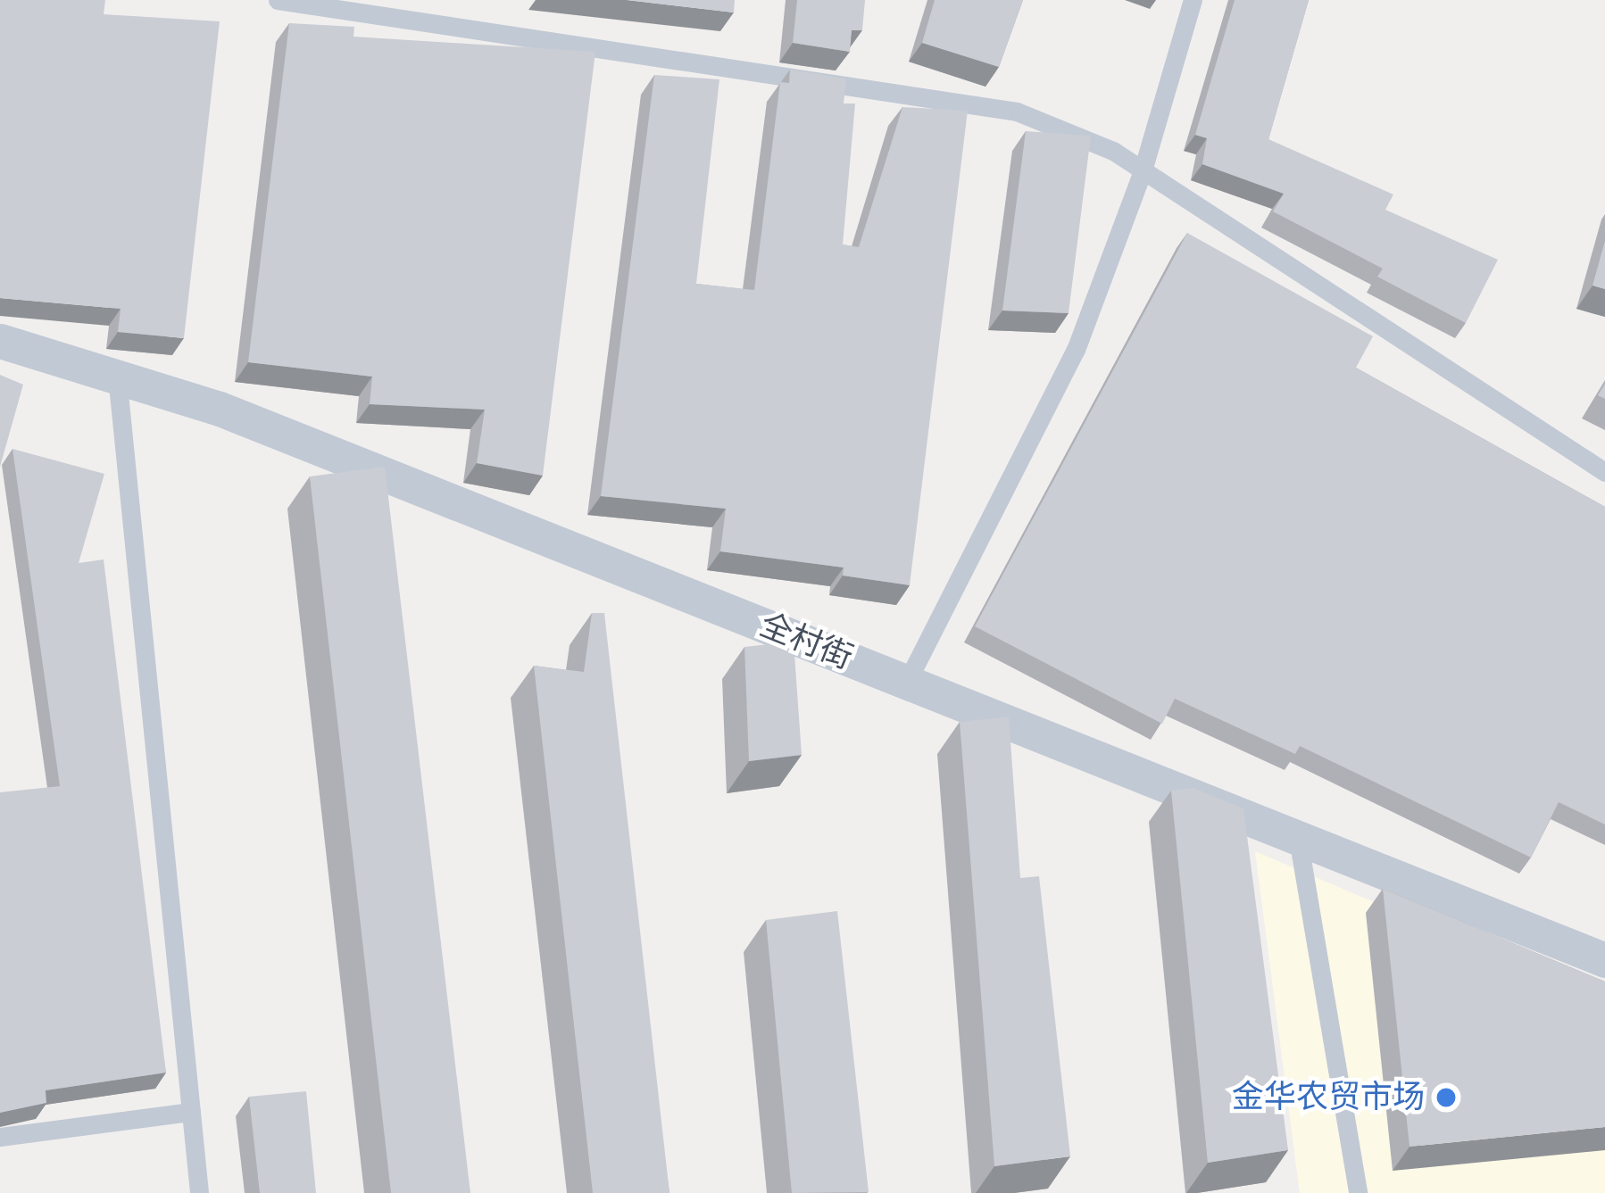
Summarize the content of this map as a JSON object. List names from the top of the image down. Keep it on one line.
{"streets":{"street":["全村街"]},"places":["金华农贸市场"]}
